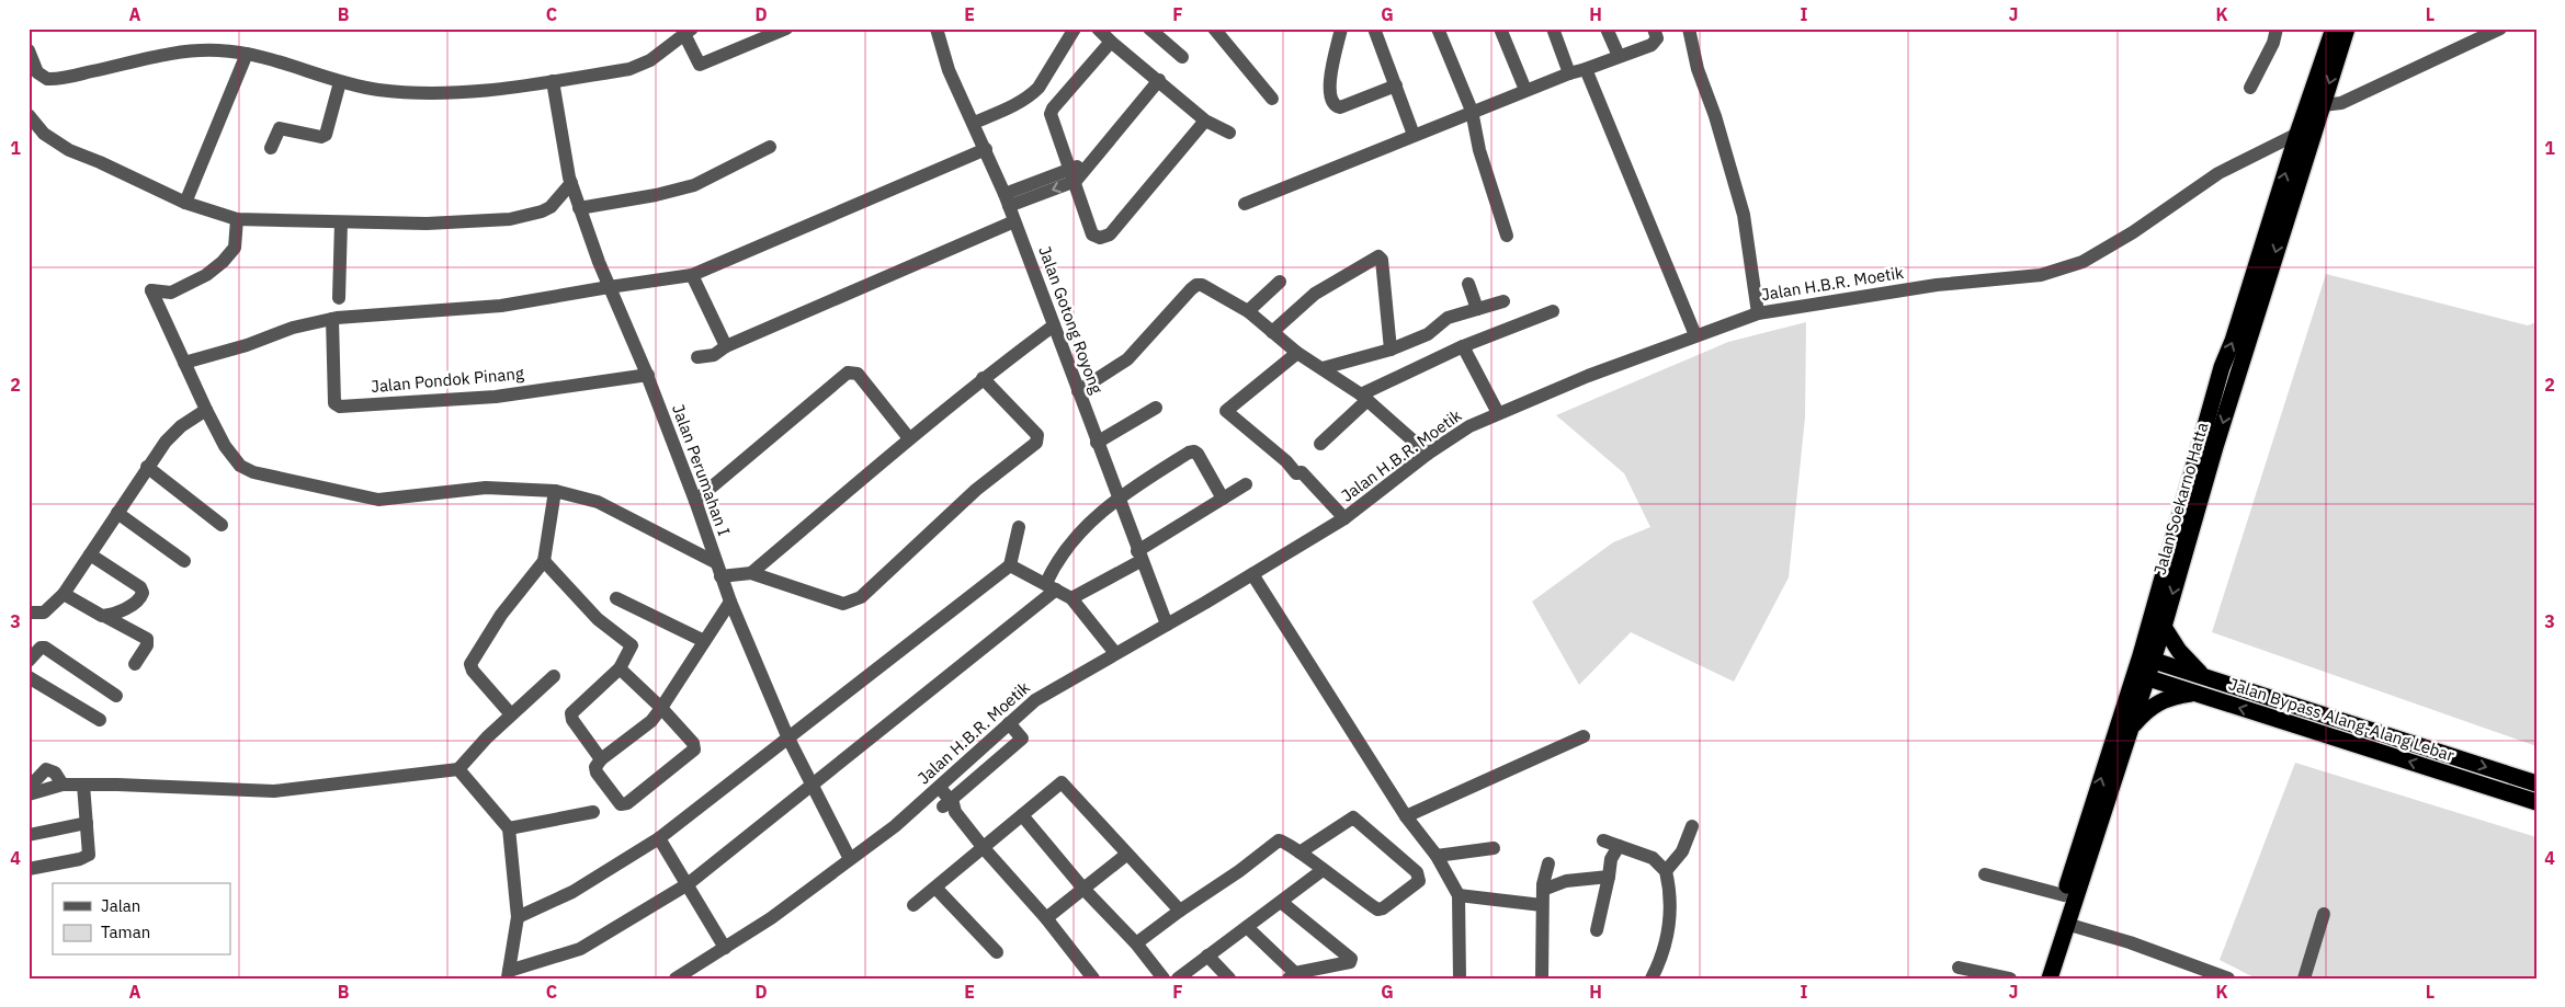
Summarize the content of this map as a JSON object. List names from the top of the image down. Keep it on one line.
{"streets":{"highway":["Jalan Soekarno Hatta","Jalan Bypass Alang-Alang Lebar"],"street":["Jalan H.B.R. Moetik","Jalan Gotong Royong","Jalan Pondok Pinang","Jalan Perumahan I"]},"crossings":[["Jalan H.B.R. Moetik","Jalan Gotong Royong"],["Jalan H.B.R. Moetik","Jalan Perumahan I"],["Jalan H.B.R. Moetik","Jalan Soekarno Hatta"],["Jalan Pondok Pinang","Jalan Perumahan I"],["Jalan Soekarno Hatta","Jalan Bypass Alang-Alang Lebar"]],"legend":["Jalan","Taman"],"grid":{"columns":["A","B","C","D","E","F","G","H","I","J","K","L"],"rows":["1","2","3","4"]}}
